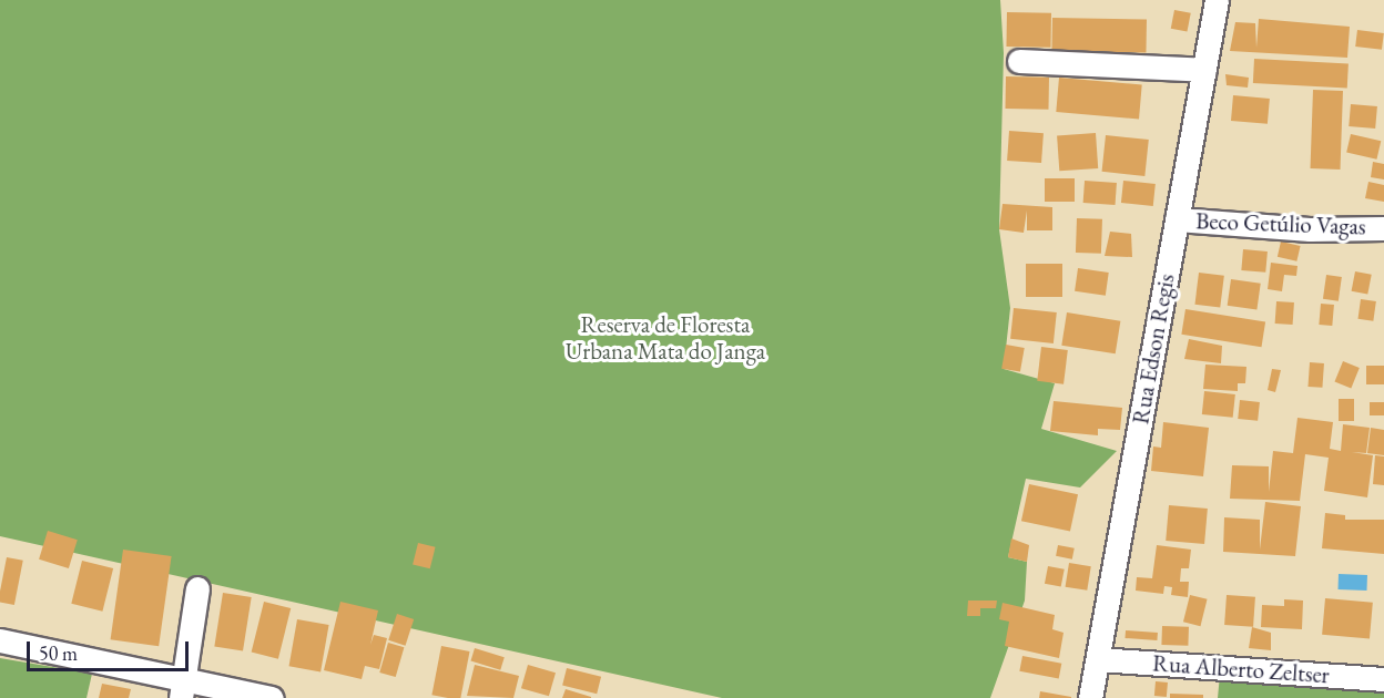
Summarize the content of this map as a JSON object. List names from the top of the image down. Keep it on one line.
{"streets":{"street":["Beco Getúlio Vagas","Rua Edson Regis","Rua Alberto Zeltser"]},"crossings":[["Beco Getúlio Vagas","Rua Edson Regis"],["Rua Edson Regis","Rua Alberto Zeltser"]],"parks":["Reserva de Floresta Urbana Mata do Janga"],"scale_bar":"50 m"}
